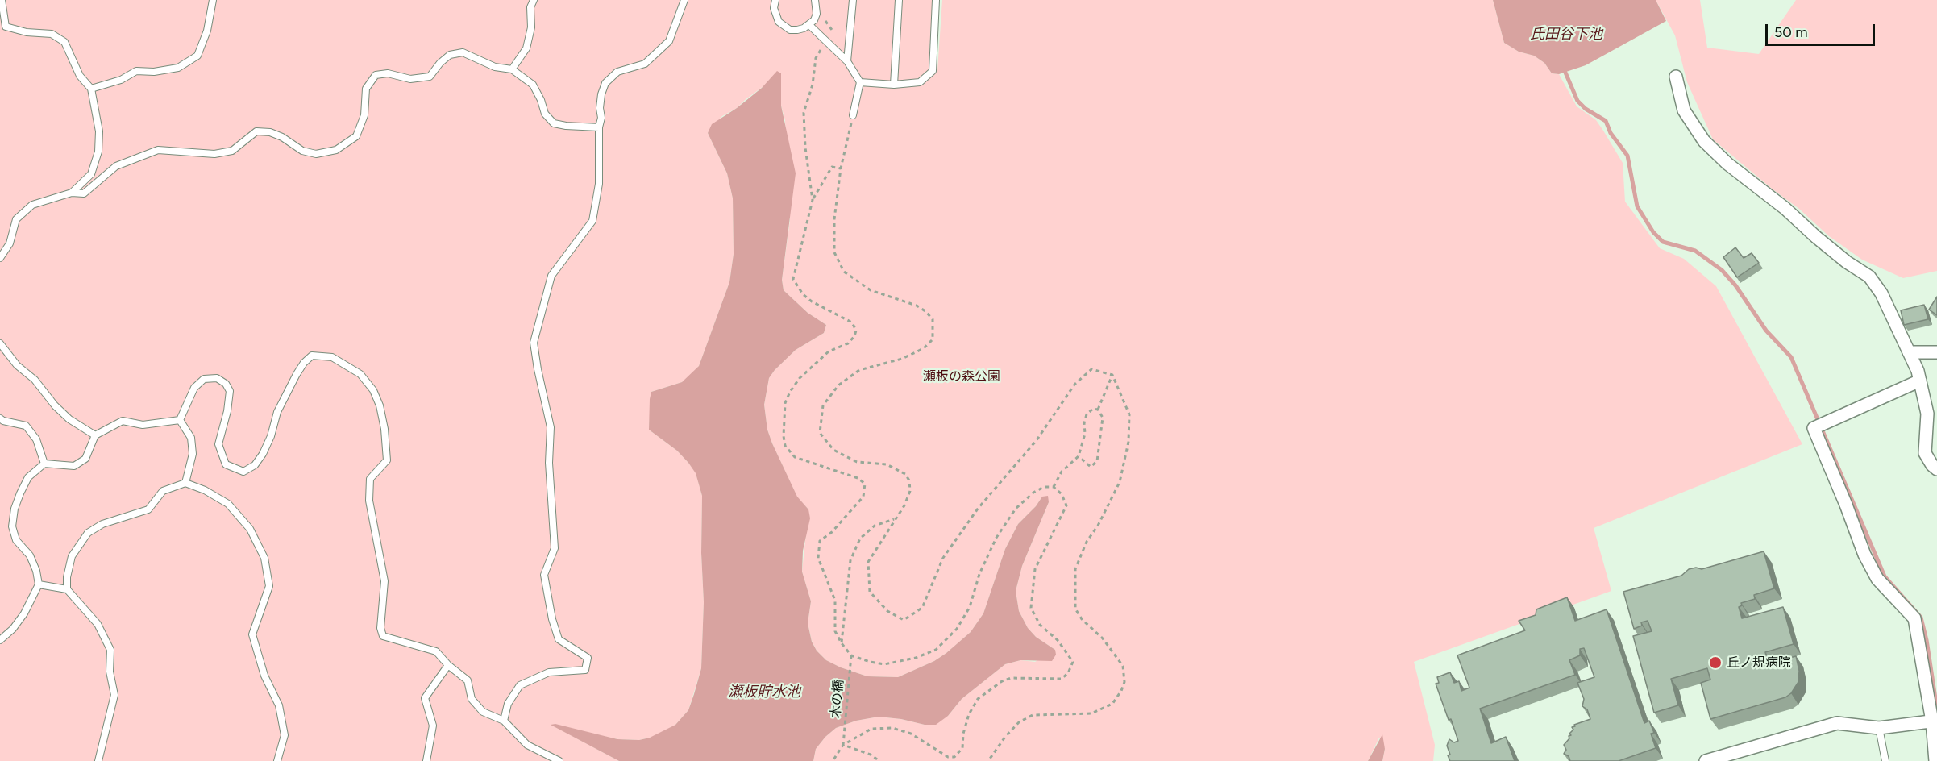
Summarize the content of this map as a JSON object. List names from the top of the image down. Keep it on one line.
{"streets":{"path":["木の橋"]},"water":["氏田谷下池","瀬板貯水池"],"parks":["瀬板の森公園"],"places":["丘ノ規病院"],"scale_bar":"50 m"}
